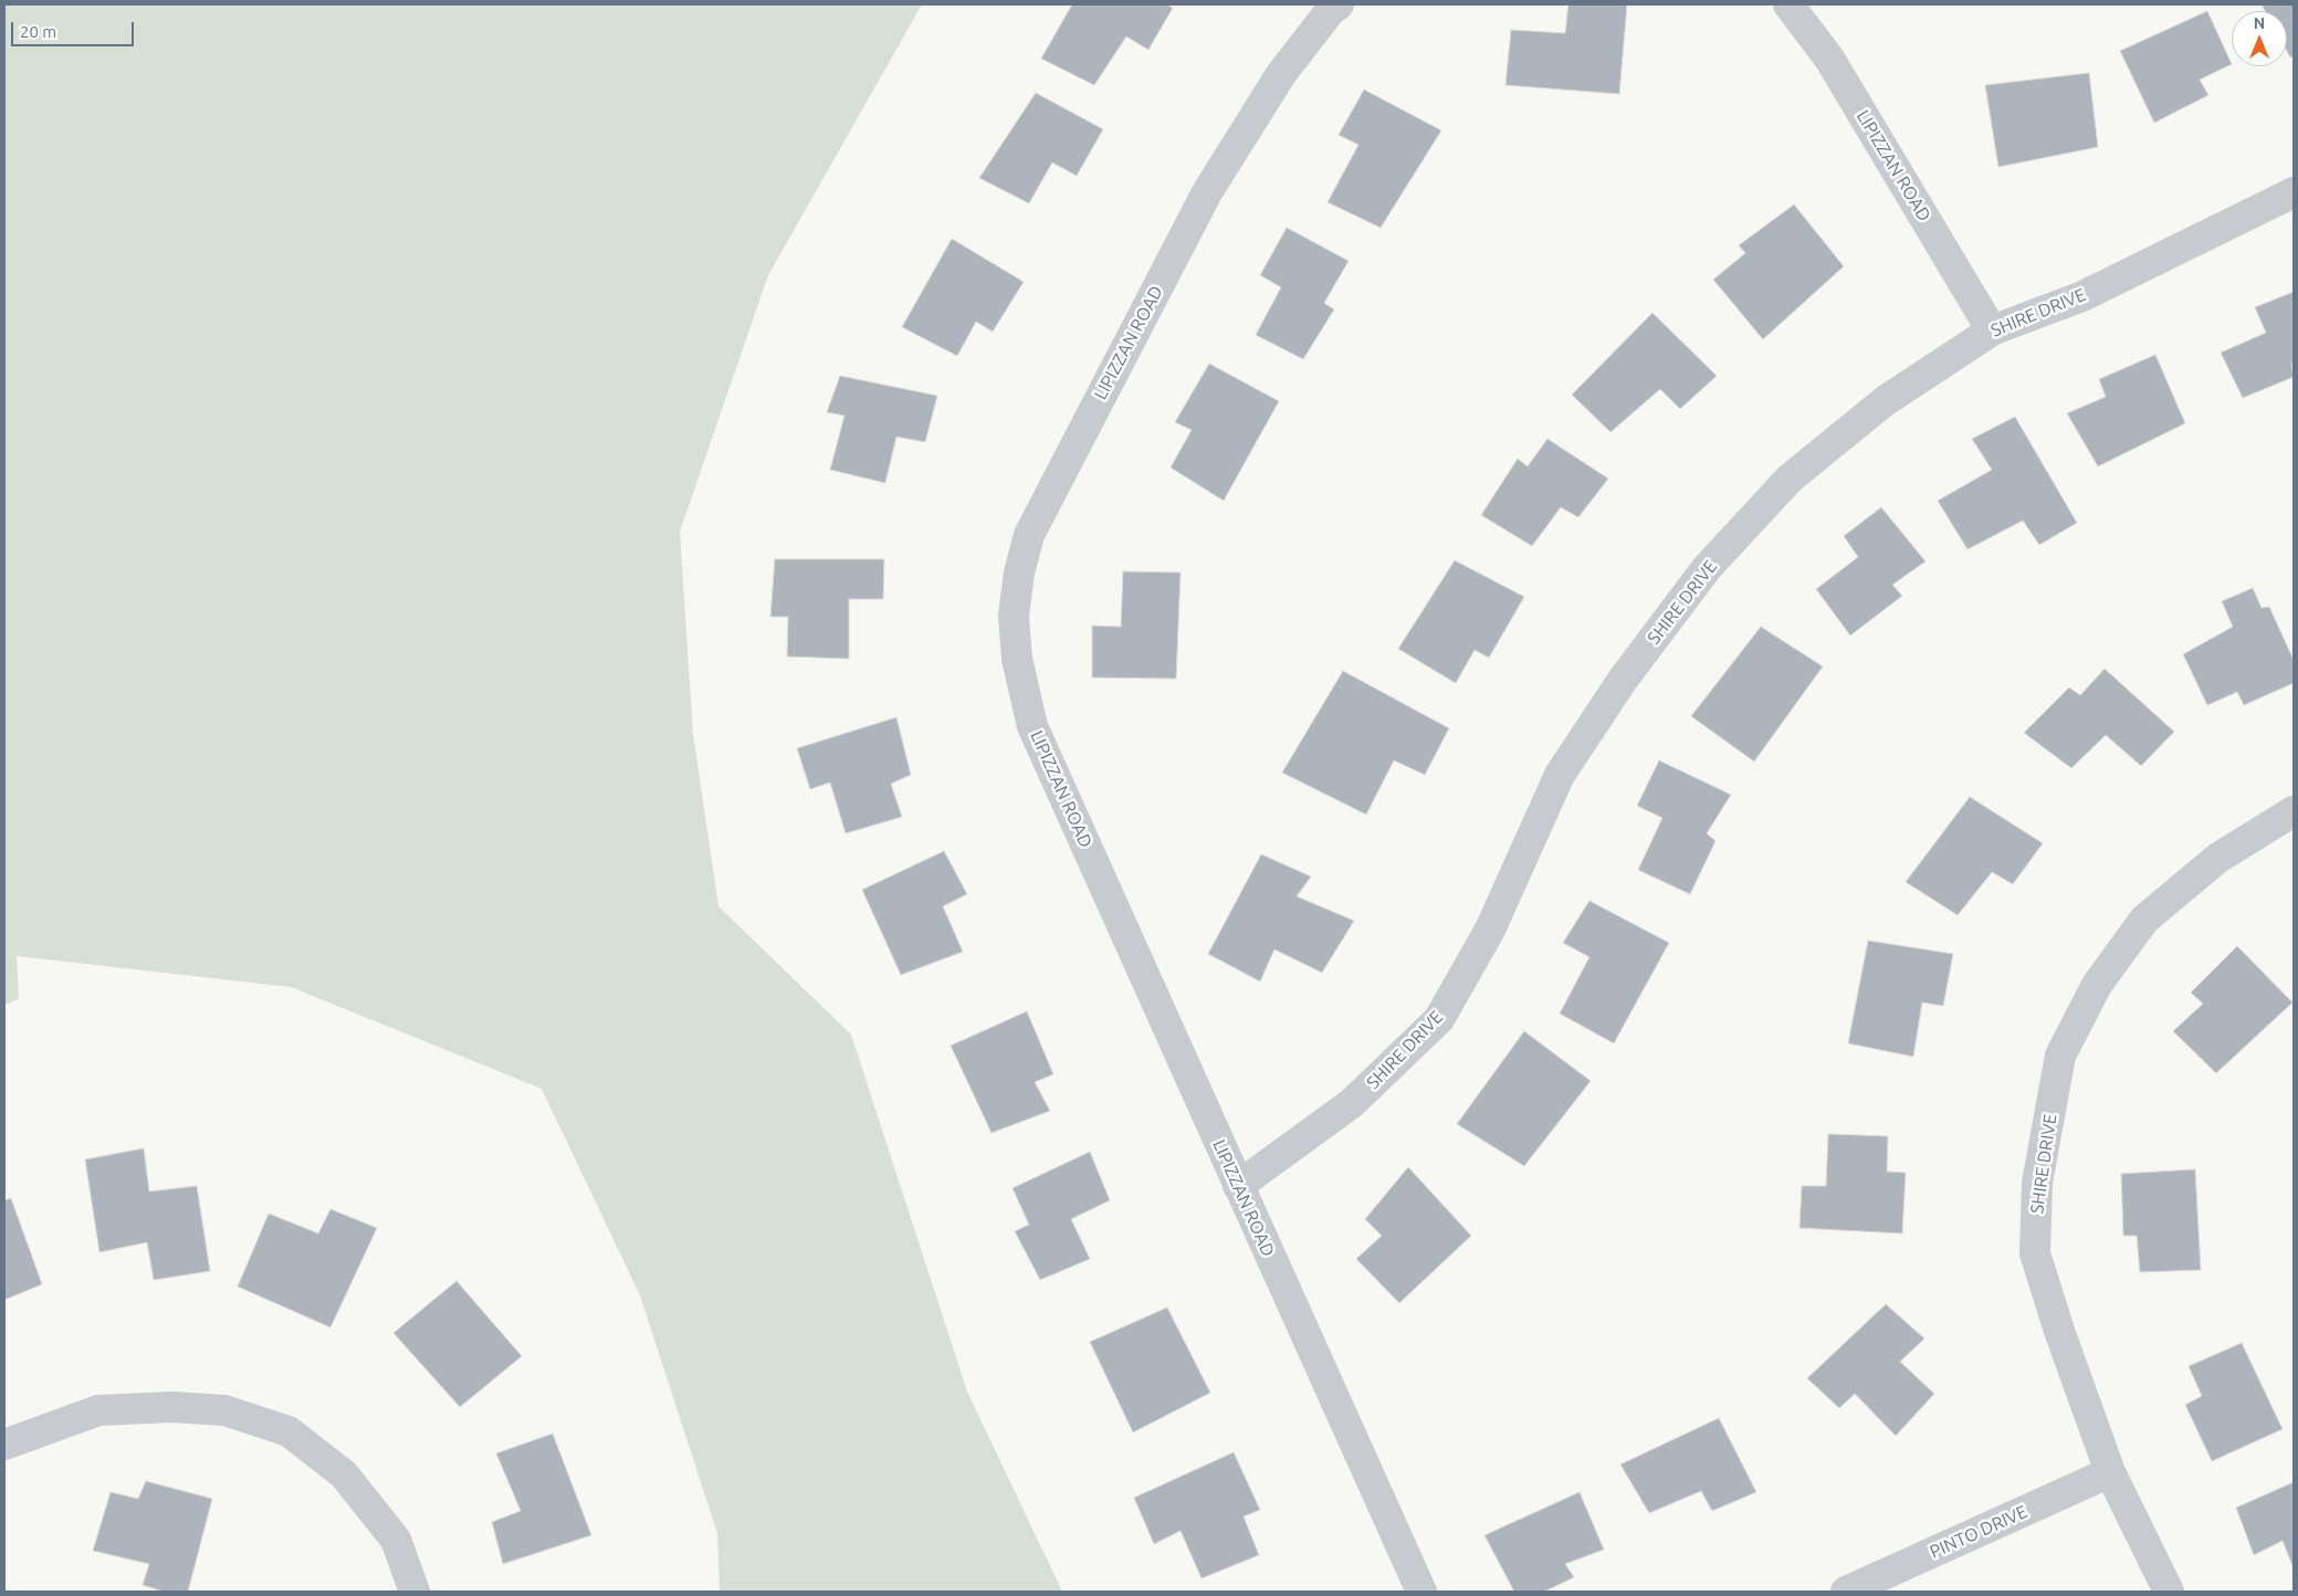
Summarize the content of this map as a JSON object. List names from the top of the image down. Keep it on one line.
{"streets":{"street":["LIPIZZAN ROAD","SHIRE DRIVE","PINTO DRIVE"]},"crossings":[["LIPIZZAN ROAD","SHIRE DRIVE"],["SHIRE DRIVE","PINTO DRIVE"]],"scale_bar":"20 m","north":"top"}
